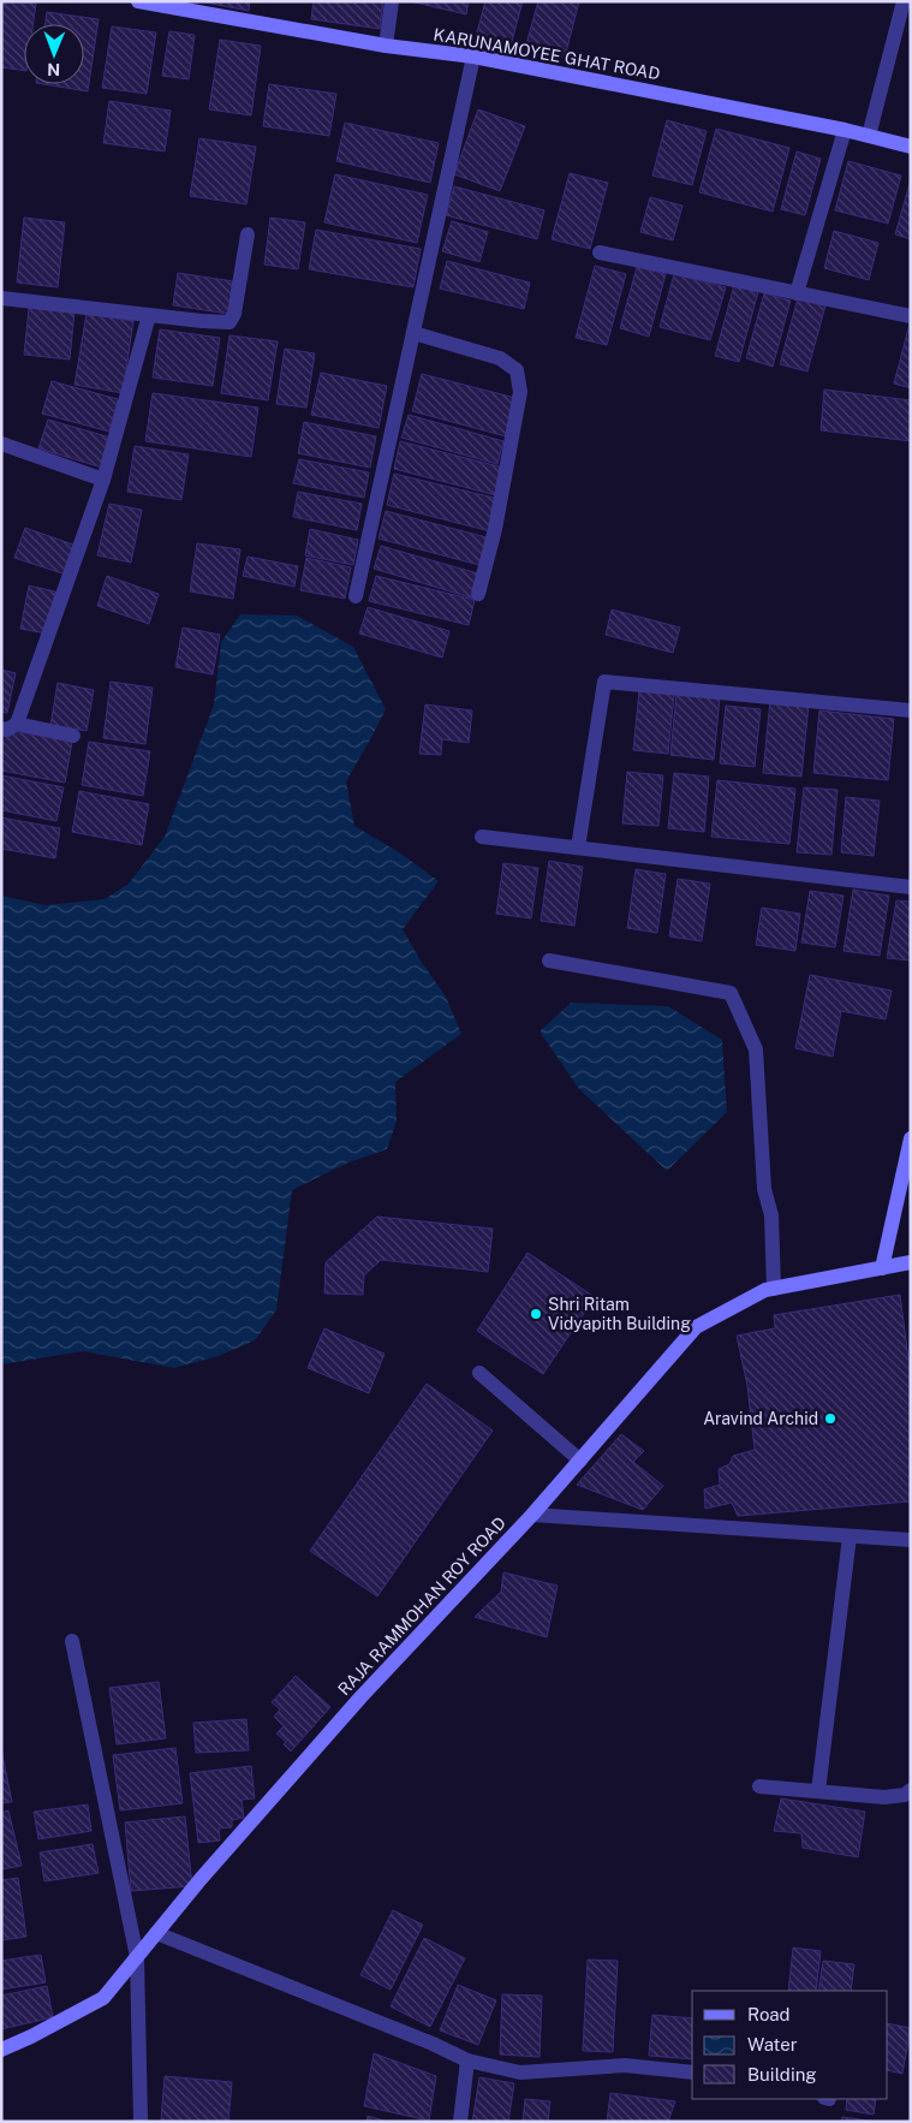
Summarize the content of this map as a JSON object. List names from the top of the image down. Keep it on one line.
{"streets":{"main road":["KARUNAMOYEE GHAT ROAD","RAJA RAMMOHAN ROY ROAD"]},"places":["Shri Ritam Vidyapith Building","Aravind Archid"],"legend":["Road","Water","Building"],"north":"bottom"}
